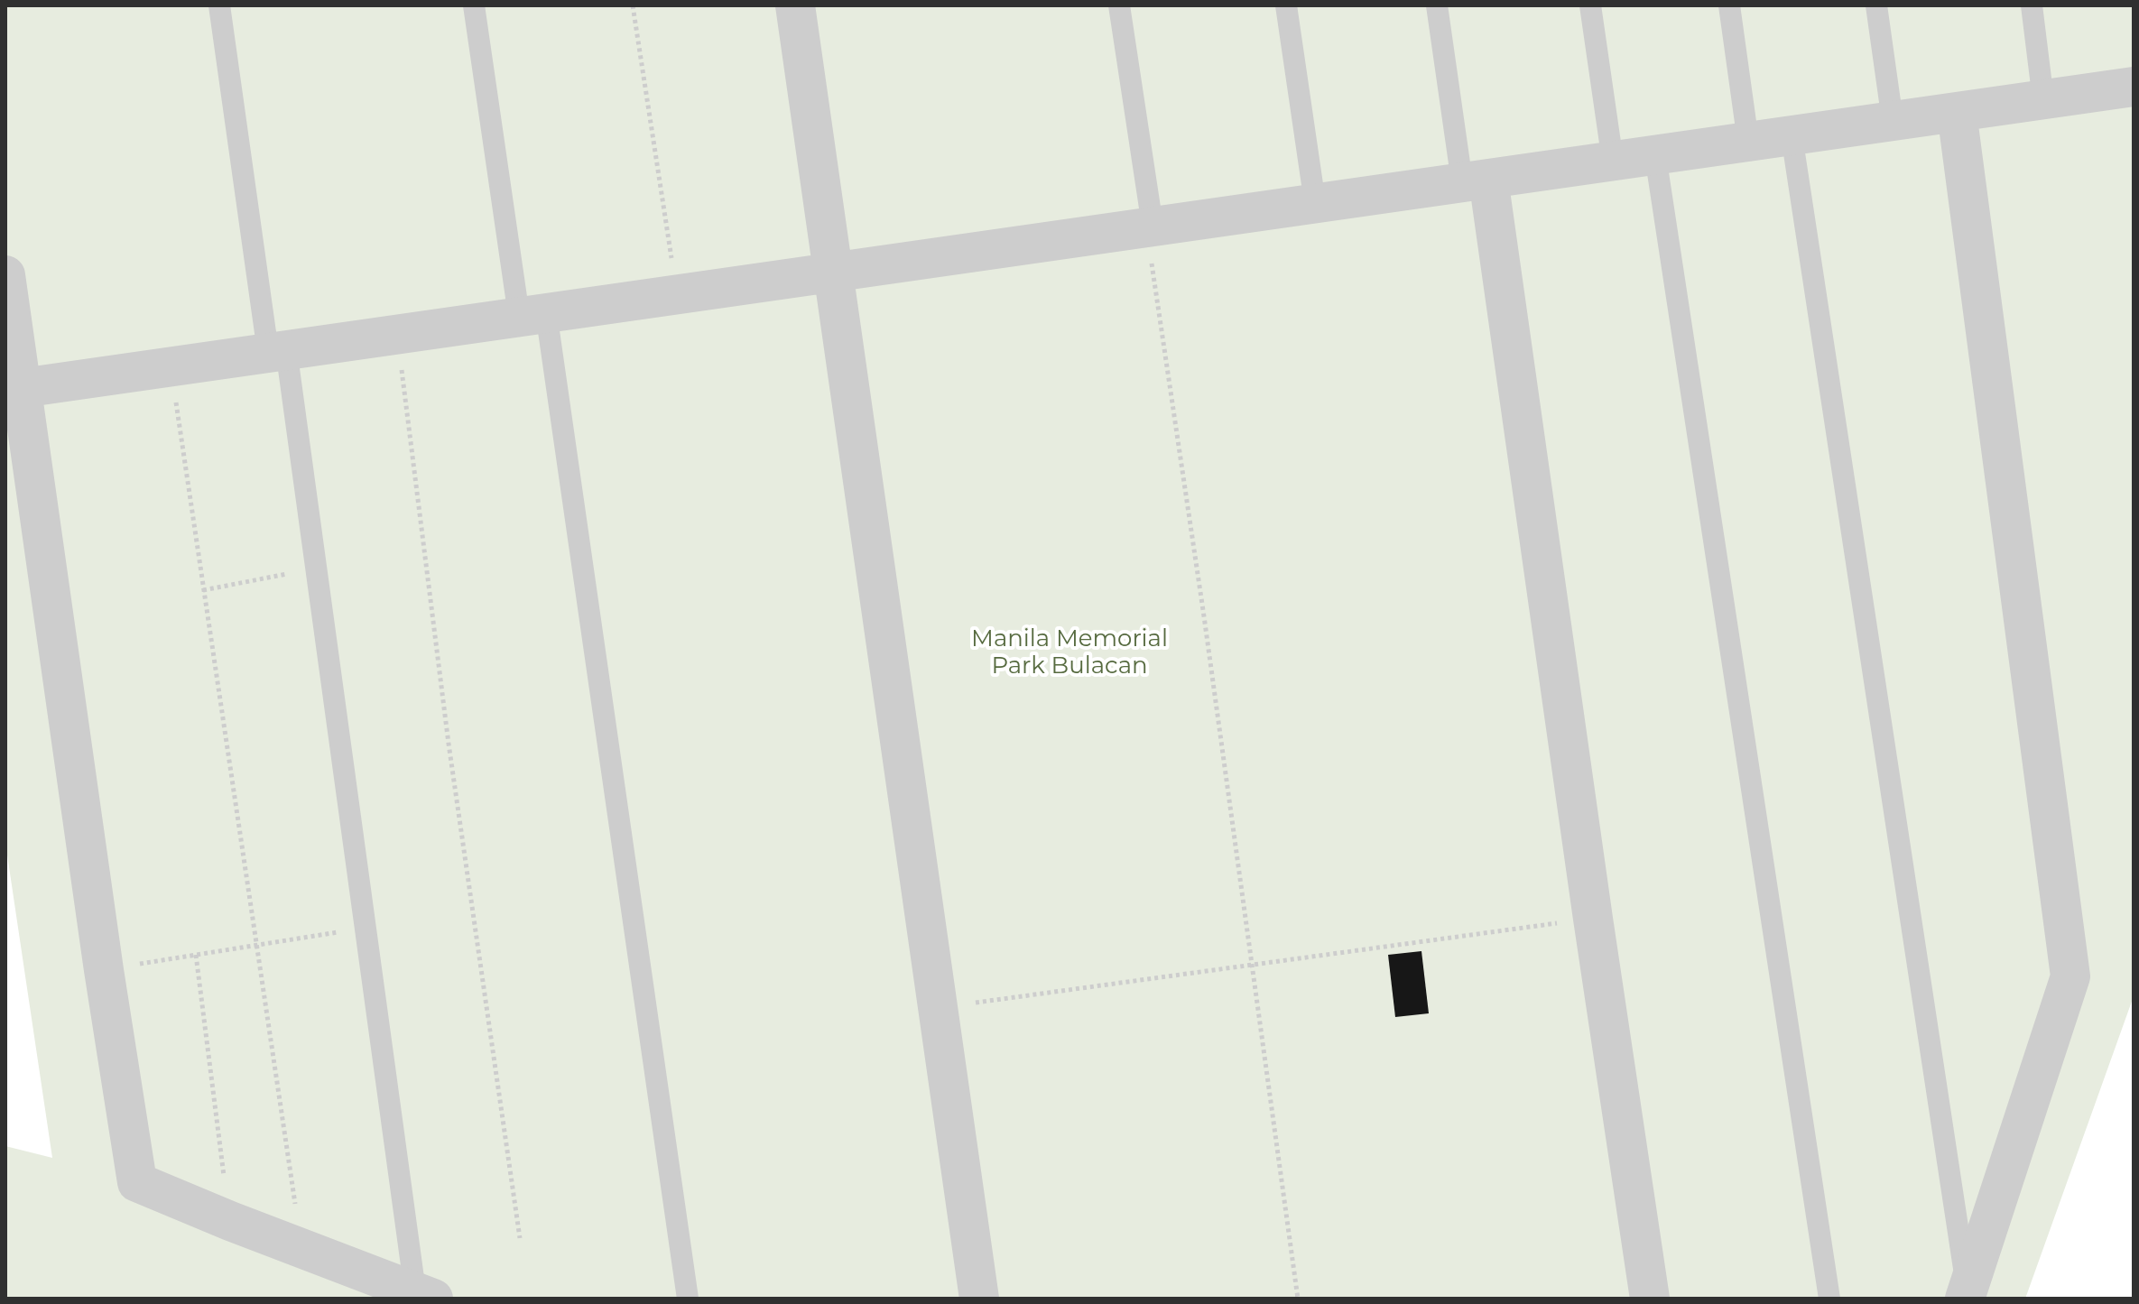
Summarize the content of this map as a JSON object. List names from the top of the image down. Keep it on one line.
{"parks":["Manila Memorial Park Bulacan"]}
